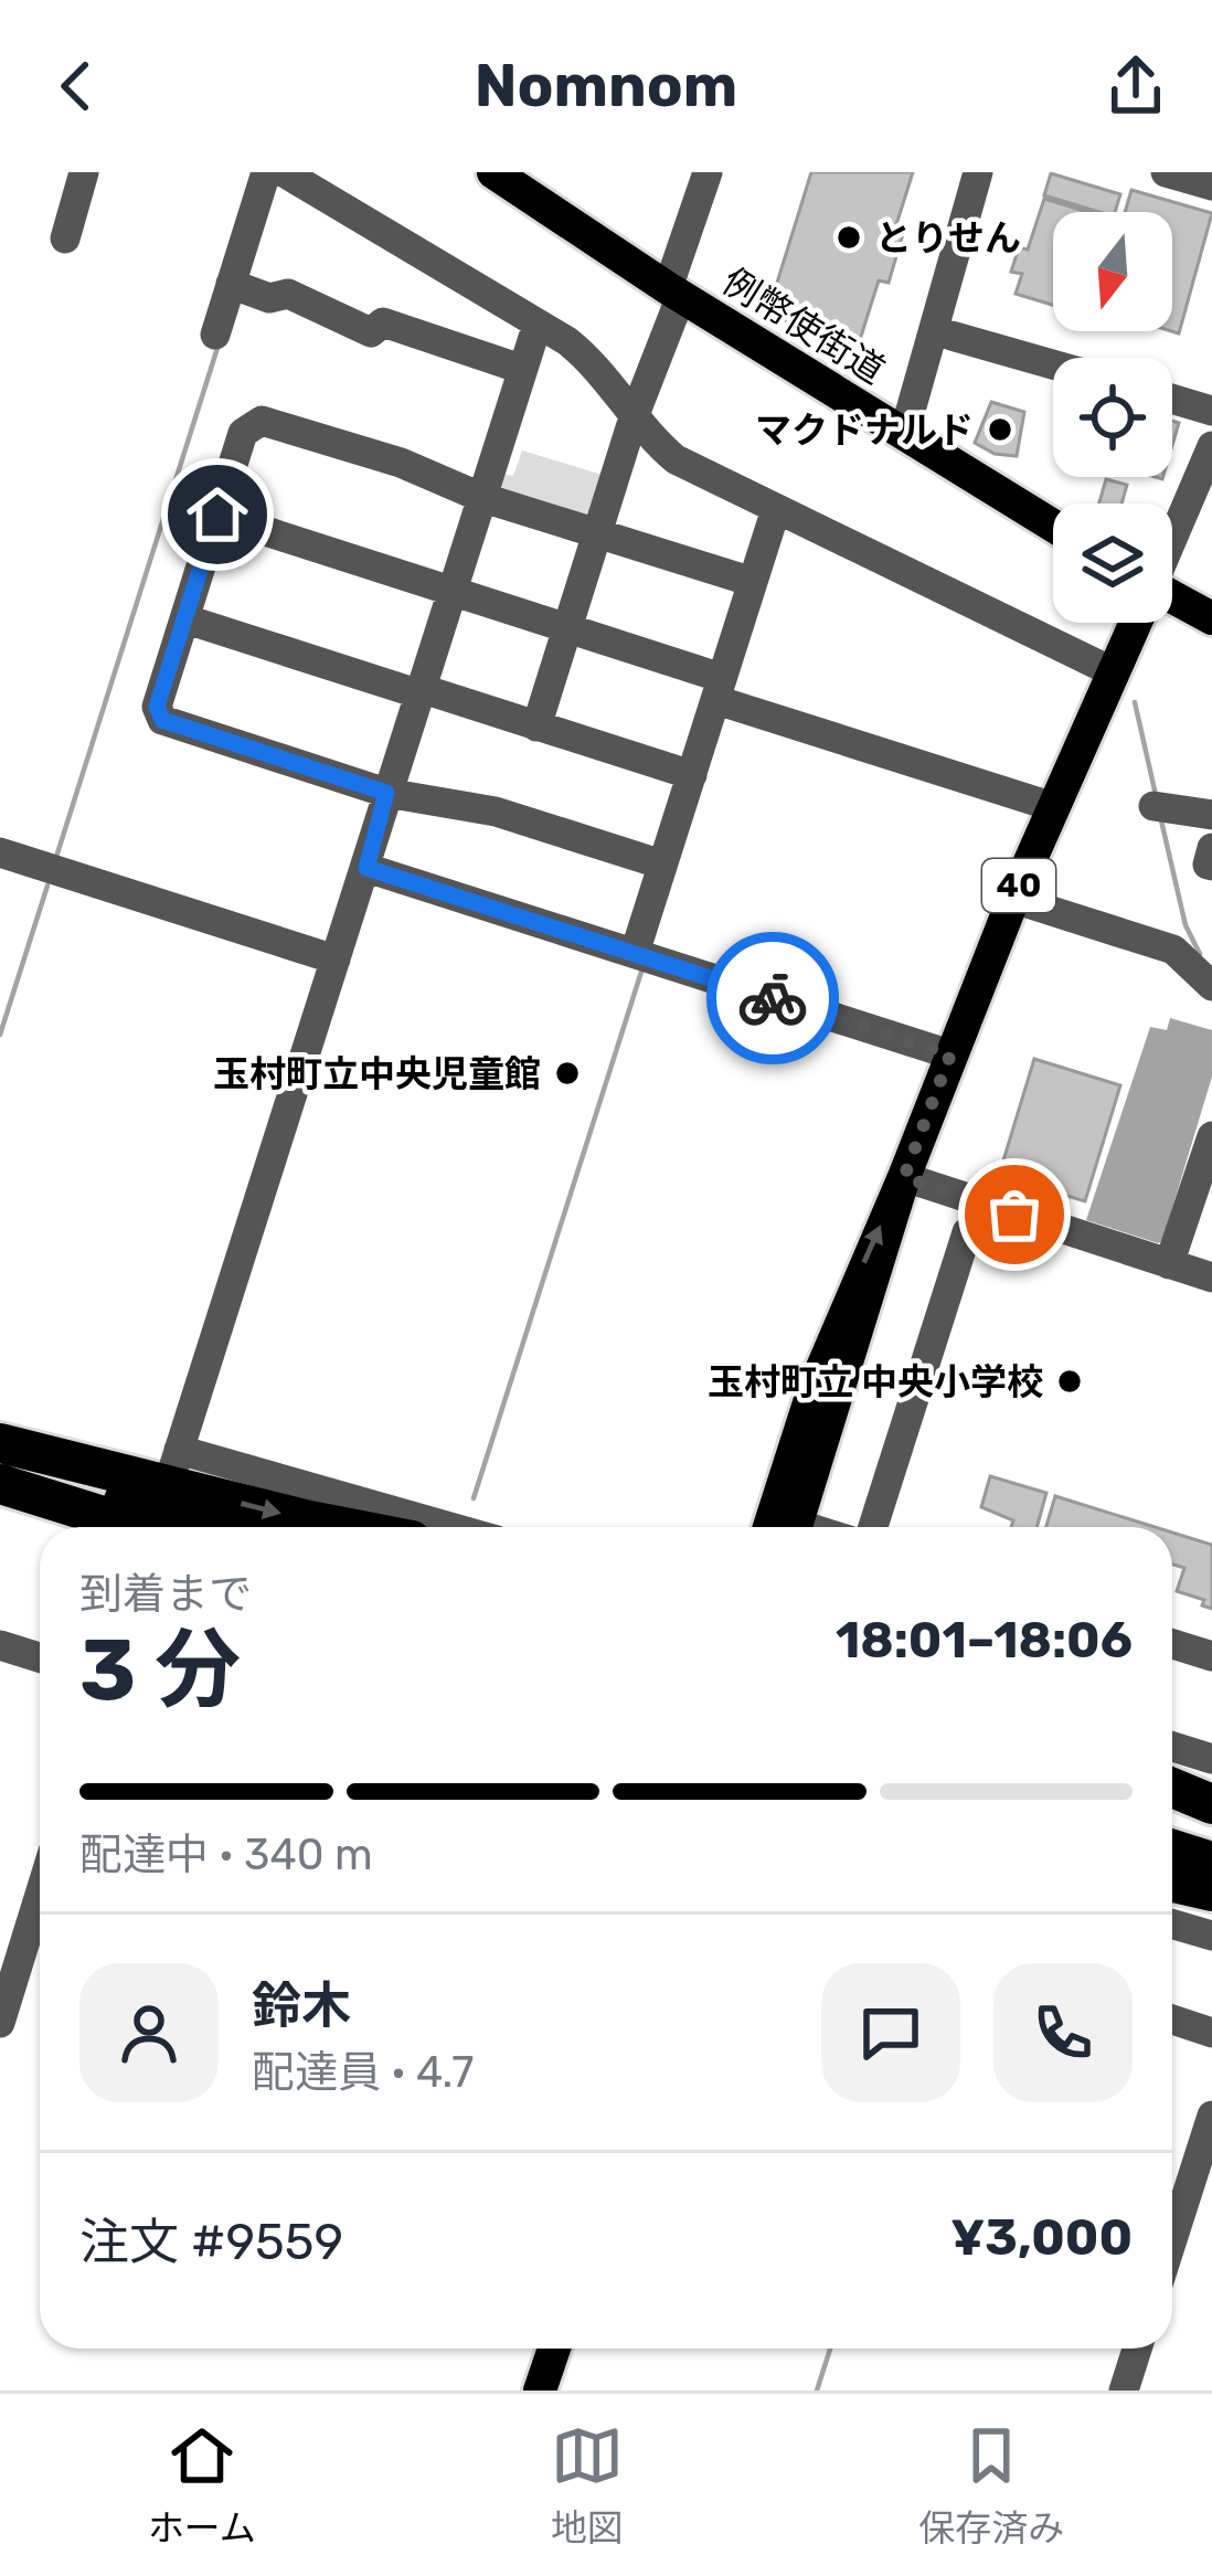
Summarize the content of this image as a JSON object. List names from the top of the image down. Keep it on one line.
{"streets":{"main road":["例幣使街道","40"]},"places":["とりせん","マクドナルド","玉村町立中央児童館","玉村町立 中央小学校"],"north":"bottom","page":{"header":"Nomnom","heading":["3 分","到着まで","18:01–18:06"],"panel":["鈴木","配達員 · 4.7","注文 #9559","¥3,000"],"bar":"配達中 · 340 m","tabs":["ホーム","地図","保存済み"]}}
